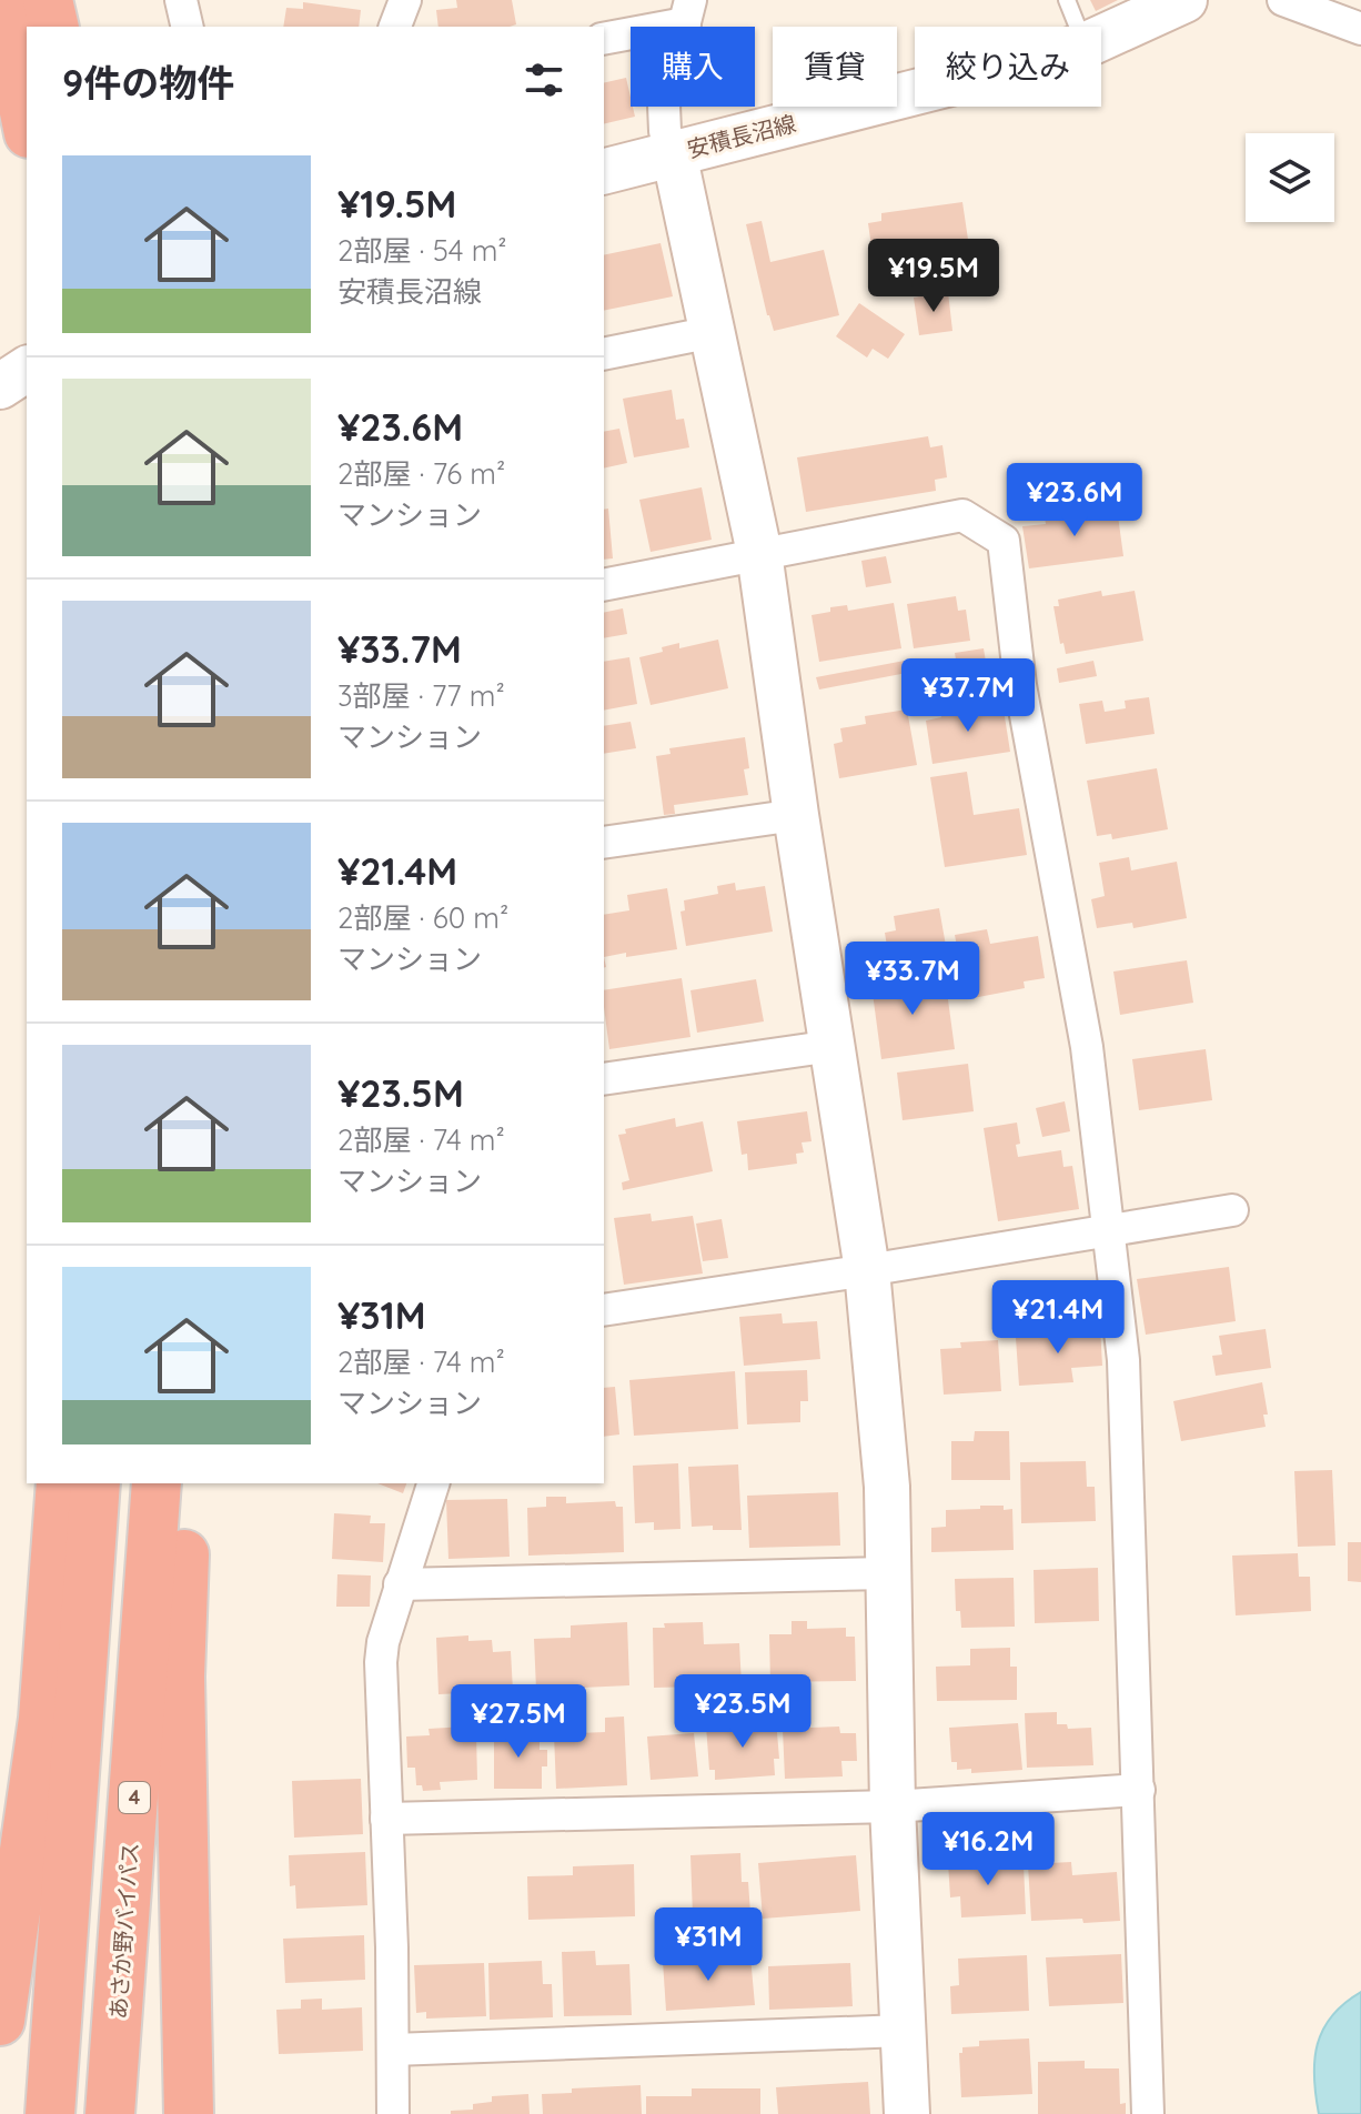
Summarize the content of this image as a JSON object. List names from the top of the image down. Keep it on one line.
{"streets":{"highway":["4","あさか野バイパス"],"street":["安積長沼線"]},"page":{"chip":["購入","賃貸","絞り込み"],"heading":"9件の物件","list":[{"name":"¥19.5M","note":"2部屋 · 54 m² · 安積長沼線"},{"name":"¥23.6M","note":"2部屋 · 76 m² · マンション"},{"name":"¥33.7M","note":"3部屋 · 77 m² · マンション"},{"name":"¥21.4M","note":"2部屋 · 60 m² · マンション"},{"name":"¥23.5M","note":"2部屋 · 74 m² · マンション"},{"name":"¥31M","note":"2部屋 · 74 m² · マンション"}],"price":["¥19.5M","¥23.6M","¥37.7M","¥33.7M","¥21.4M","¥23.5M","¥27.5M","¥16.2M","¥31M"]}}
